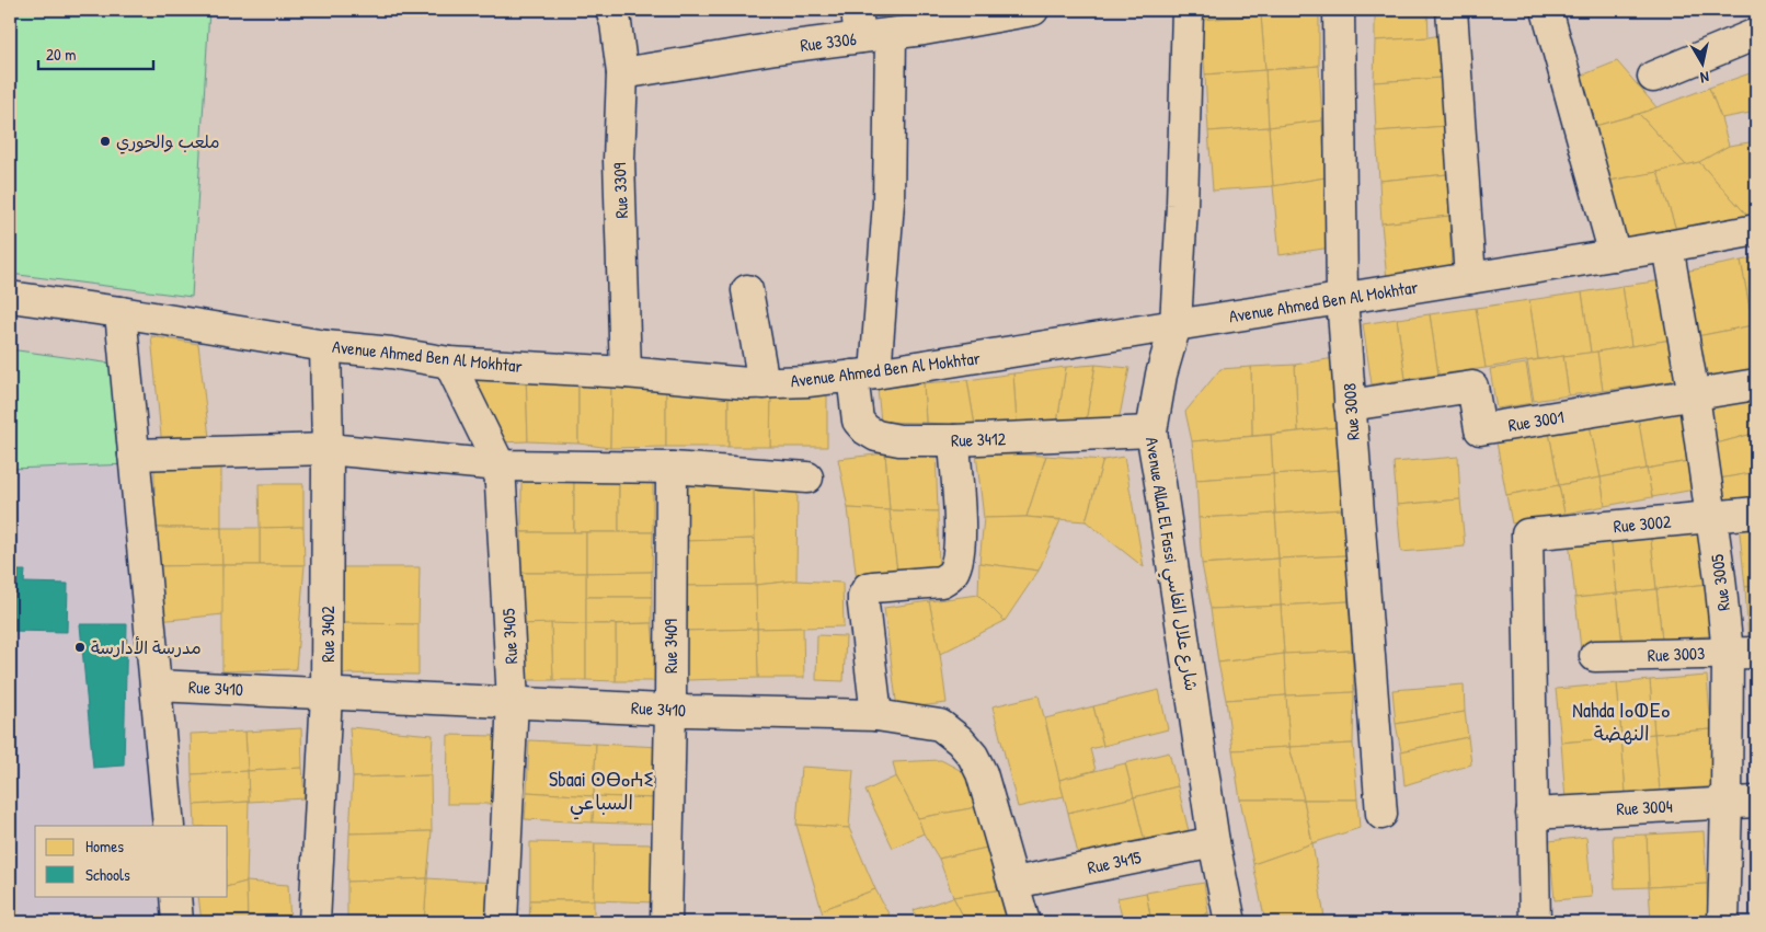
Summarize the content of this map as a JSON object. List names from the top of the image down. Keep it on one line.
{"streets":{"street":["Rue 3306","Rue 3309","Avenue Ahmed Ben Al Mokhtar","Rue 3008","Rue 3001","Rue 3412","Rue 3002","Avenue Allal El Fassi شارع علال الفاسي","Rue 3005","Rue 3402","Rue 3405","Rue 3409","Rue 3003","Rue 3410","Rue 3004","Rue 3415"]},"crossings":[["Rue 3306","Rue 3309"],["Rue 3306","Rue 3412"],["Rue 3309","Avenue Ahmed Ben Al Mokhtar"],["Avenue Ahmed Ben Al Mokhtar","Rue 3008"],["Avenue Ahmed Ben Al Mokhtar","Rue 3412"],["Avenue Ahmed Ben Al Mokhtar","Avenue Allal El Fassi شارع علال الفاسي"],["Avenue Ahmed Ben Al Mokhtar","Rue 3005"],["Avenue Ahmed Ben Al Mokhtar","Rue 3402"],["Avenue Ahmed Ben Al Mokhtar","Rue 3405"],["Rue 3008","Rue 3001"],["Rue 3001","Rue 3005"],["Rue 3412","Avenue Allal El Fassi شارع علال الفاسي"],["Rue 3002","Rue 3005"],["Rue 3002","Rue 3004"],["Avenue Allal El Fassi شارع علال الفاسي","Rue 3415"],["Rue 3005","Rue 3003"],["Rue 3005","Rue 3004"],["Rue 3402","Rue 3410"],["Rue 3405","Rue 3410"],["Rue 3409","Rue 3410"],["Rue 3410","Rue 3415"]],"districts":["Nahda ⵏⴰⵀⴹⴰ النهضة","Sbaai ⵙⴱⴰⵄⵉ السباعي"],"places":["ملعب والحوري","مدرسة الأدارسة"],"legend":["Homes","Schools"],"scale_bar":"20 m","north":"bottom"}
